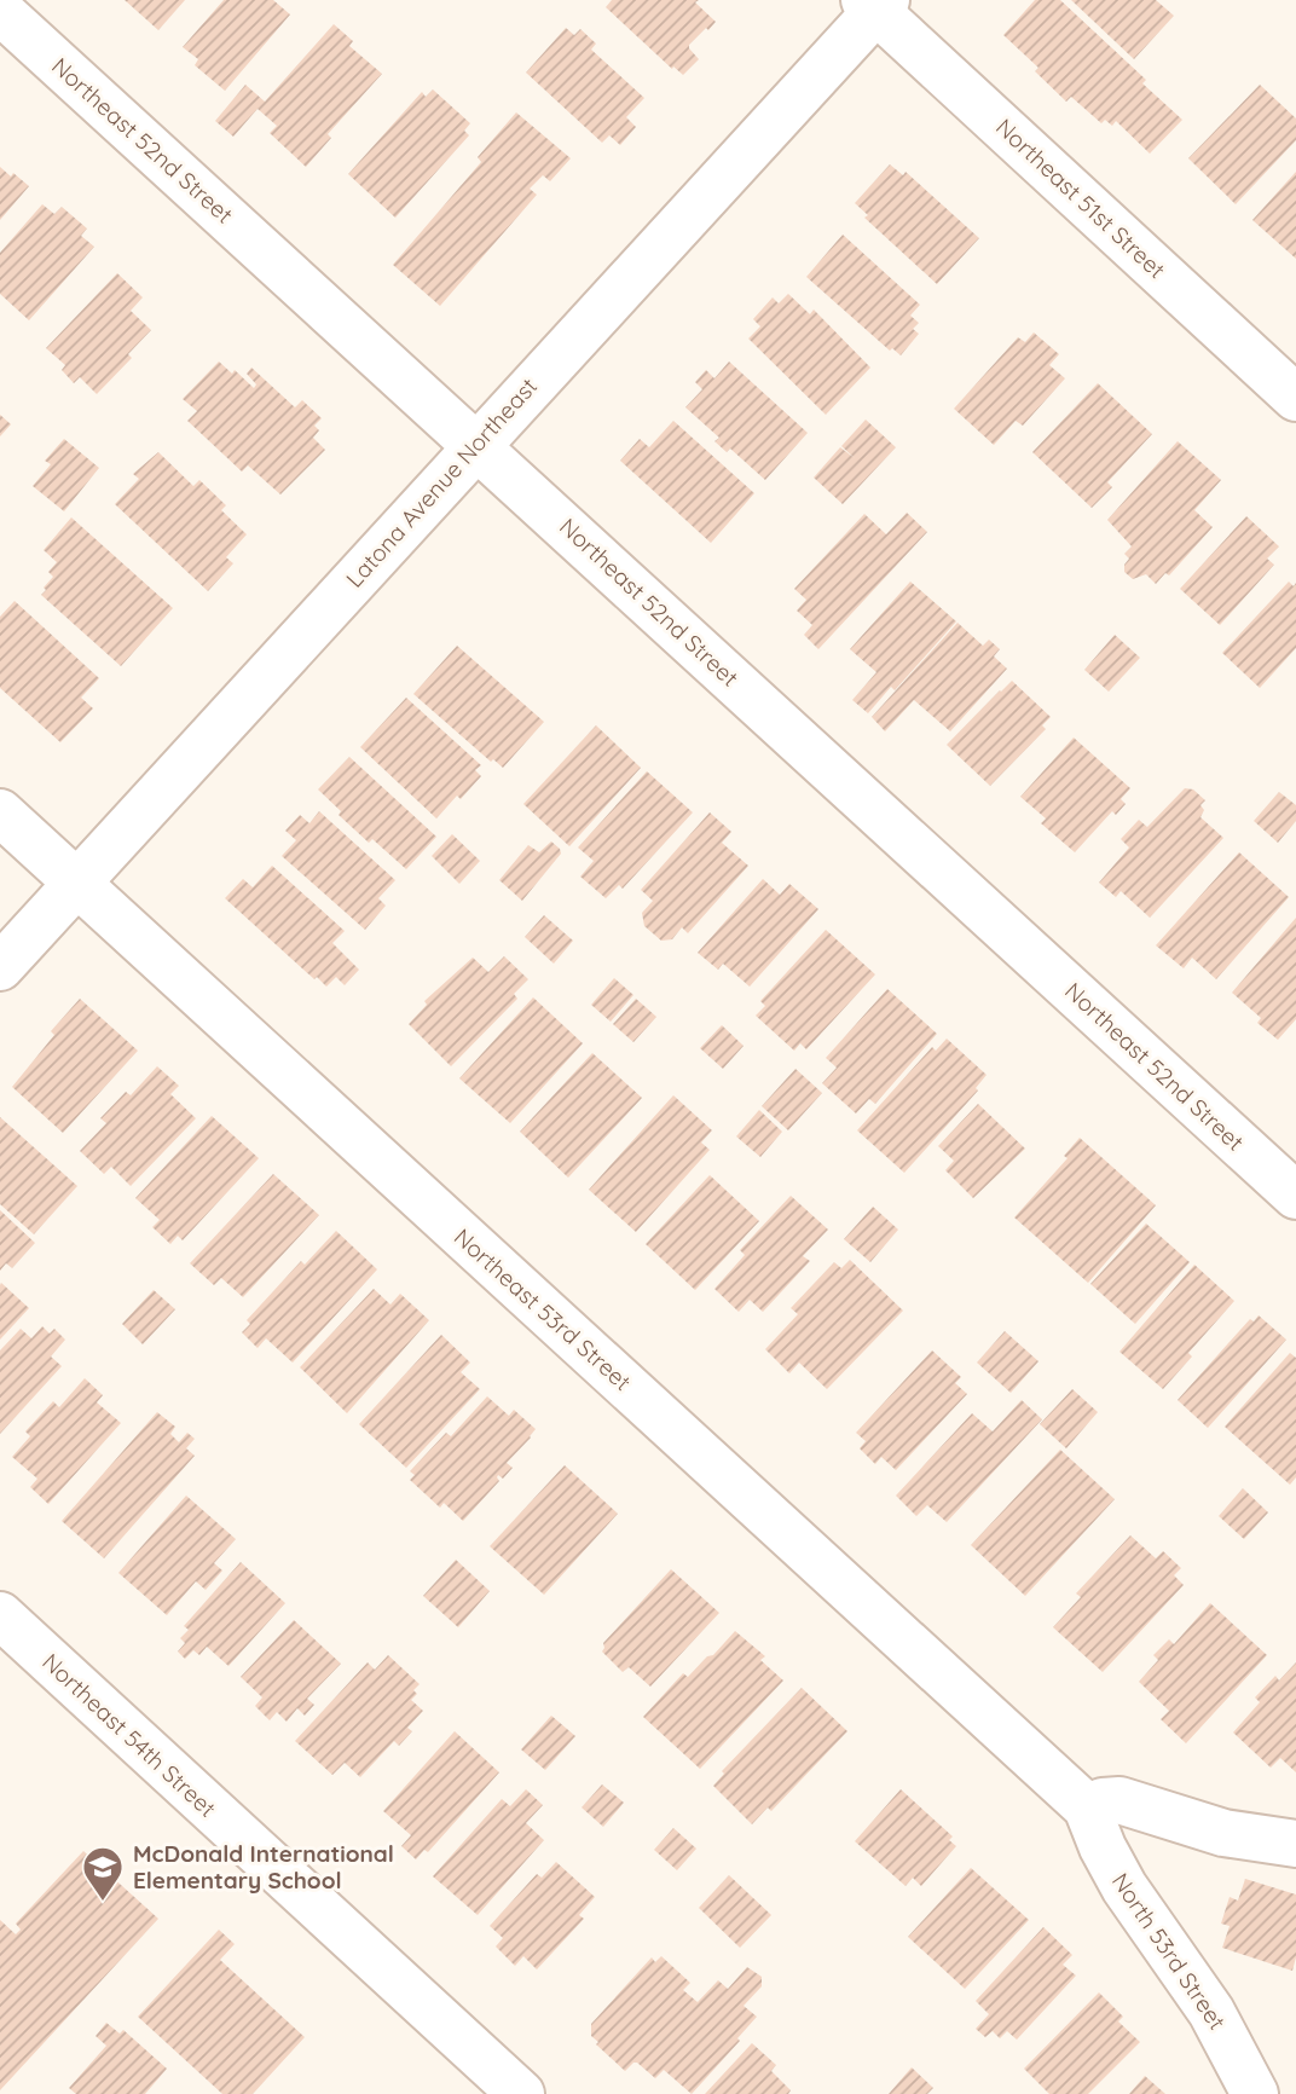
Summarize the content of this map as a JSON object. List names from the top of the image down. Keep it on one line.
{"streets":{"street":["Northeast 52nd Street","Northeast 51st Street","Latona Avenue Northeast","Northeast 53rd Street","Northeast 54th Street","North 53rd Street"]},"crossings":[["Northeast 52nd Street","Latona Avenue Northeast"],["Northeast 51st Street","Latona Avenue Northeast"],["Latona Avenue Northeast","Northeast 53rd Street"],["Northeast 53rd Street","North 53rd Street"]],"places":{"school or university":["McDonald International Elementary School"]}}
